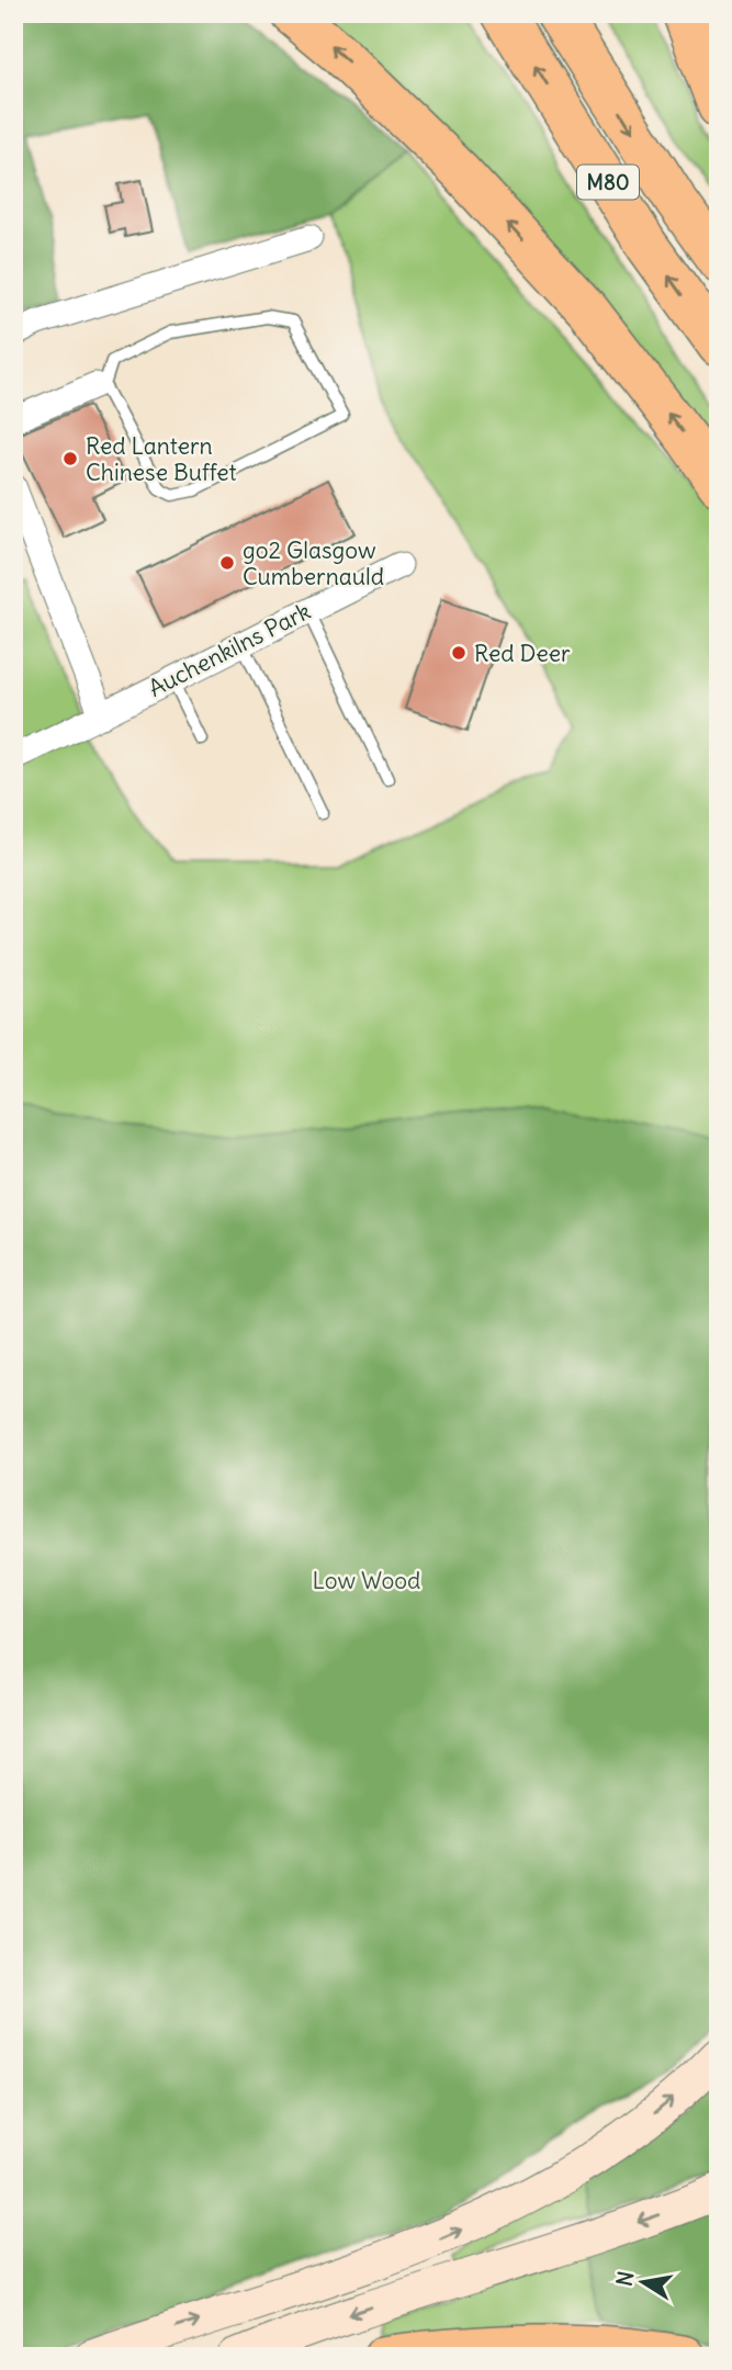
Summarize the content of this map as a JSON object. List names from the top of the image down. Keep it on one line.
{"streets":{"highway":["M80"],"street":["Auchenkilns Park"]},"parks":["Low Wood"],"places":["Red Lantern Chinese Buffet","go2 Glasgow Cumbernauld","Red Deer"],"north":"left"}
